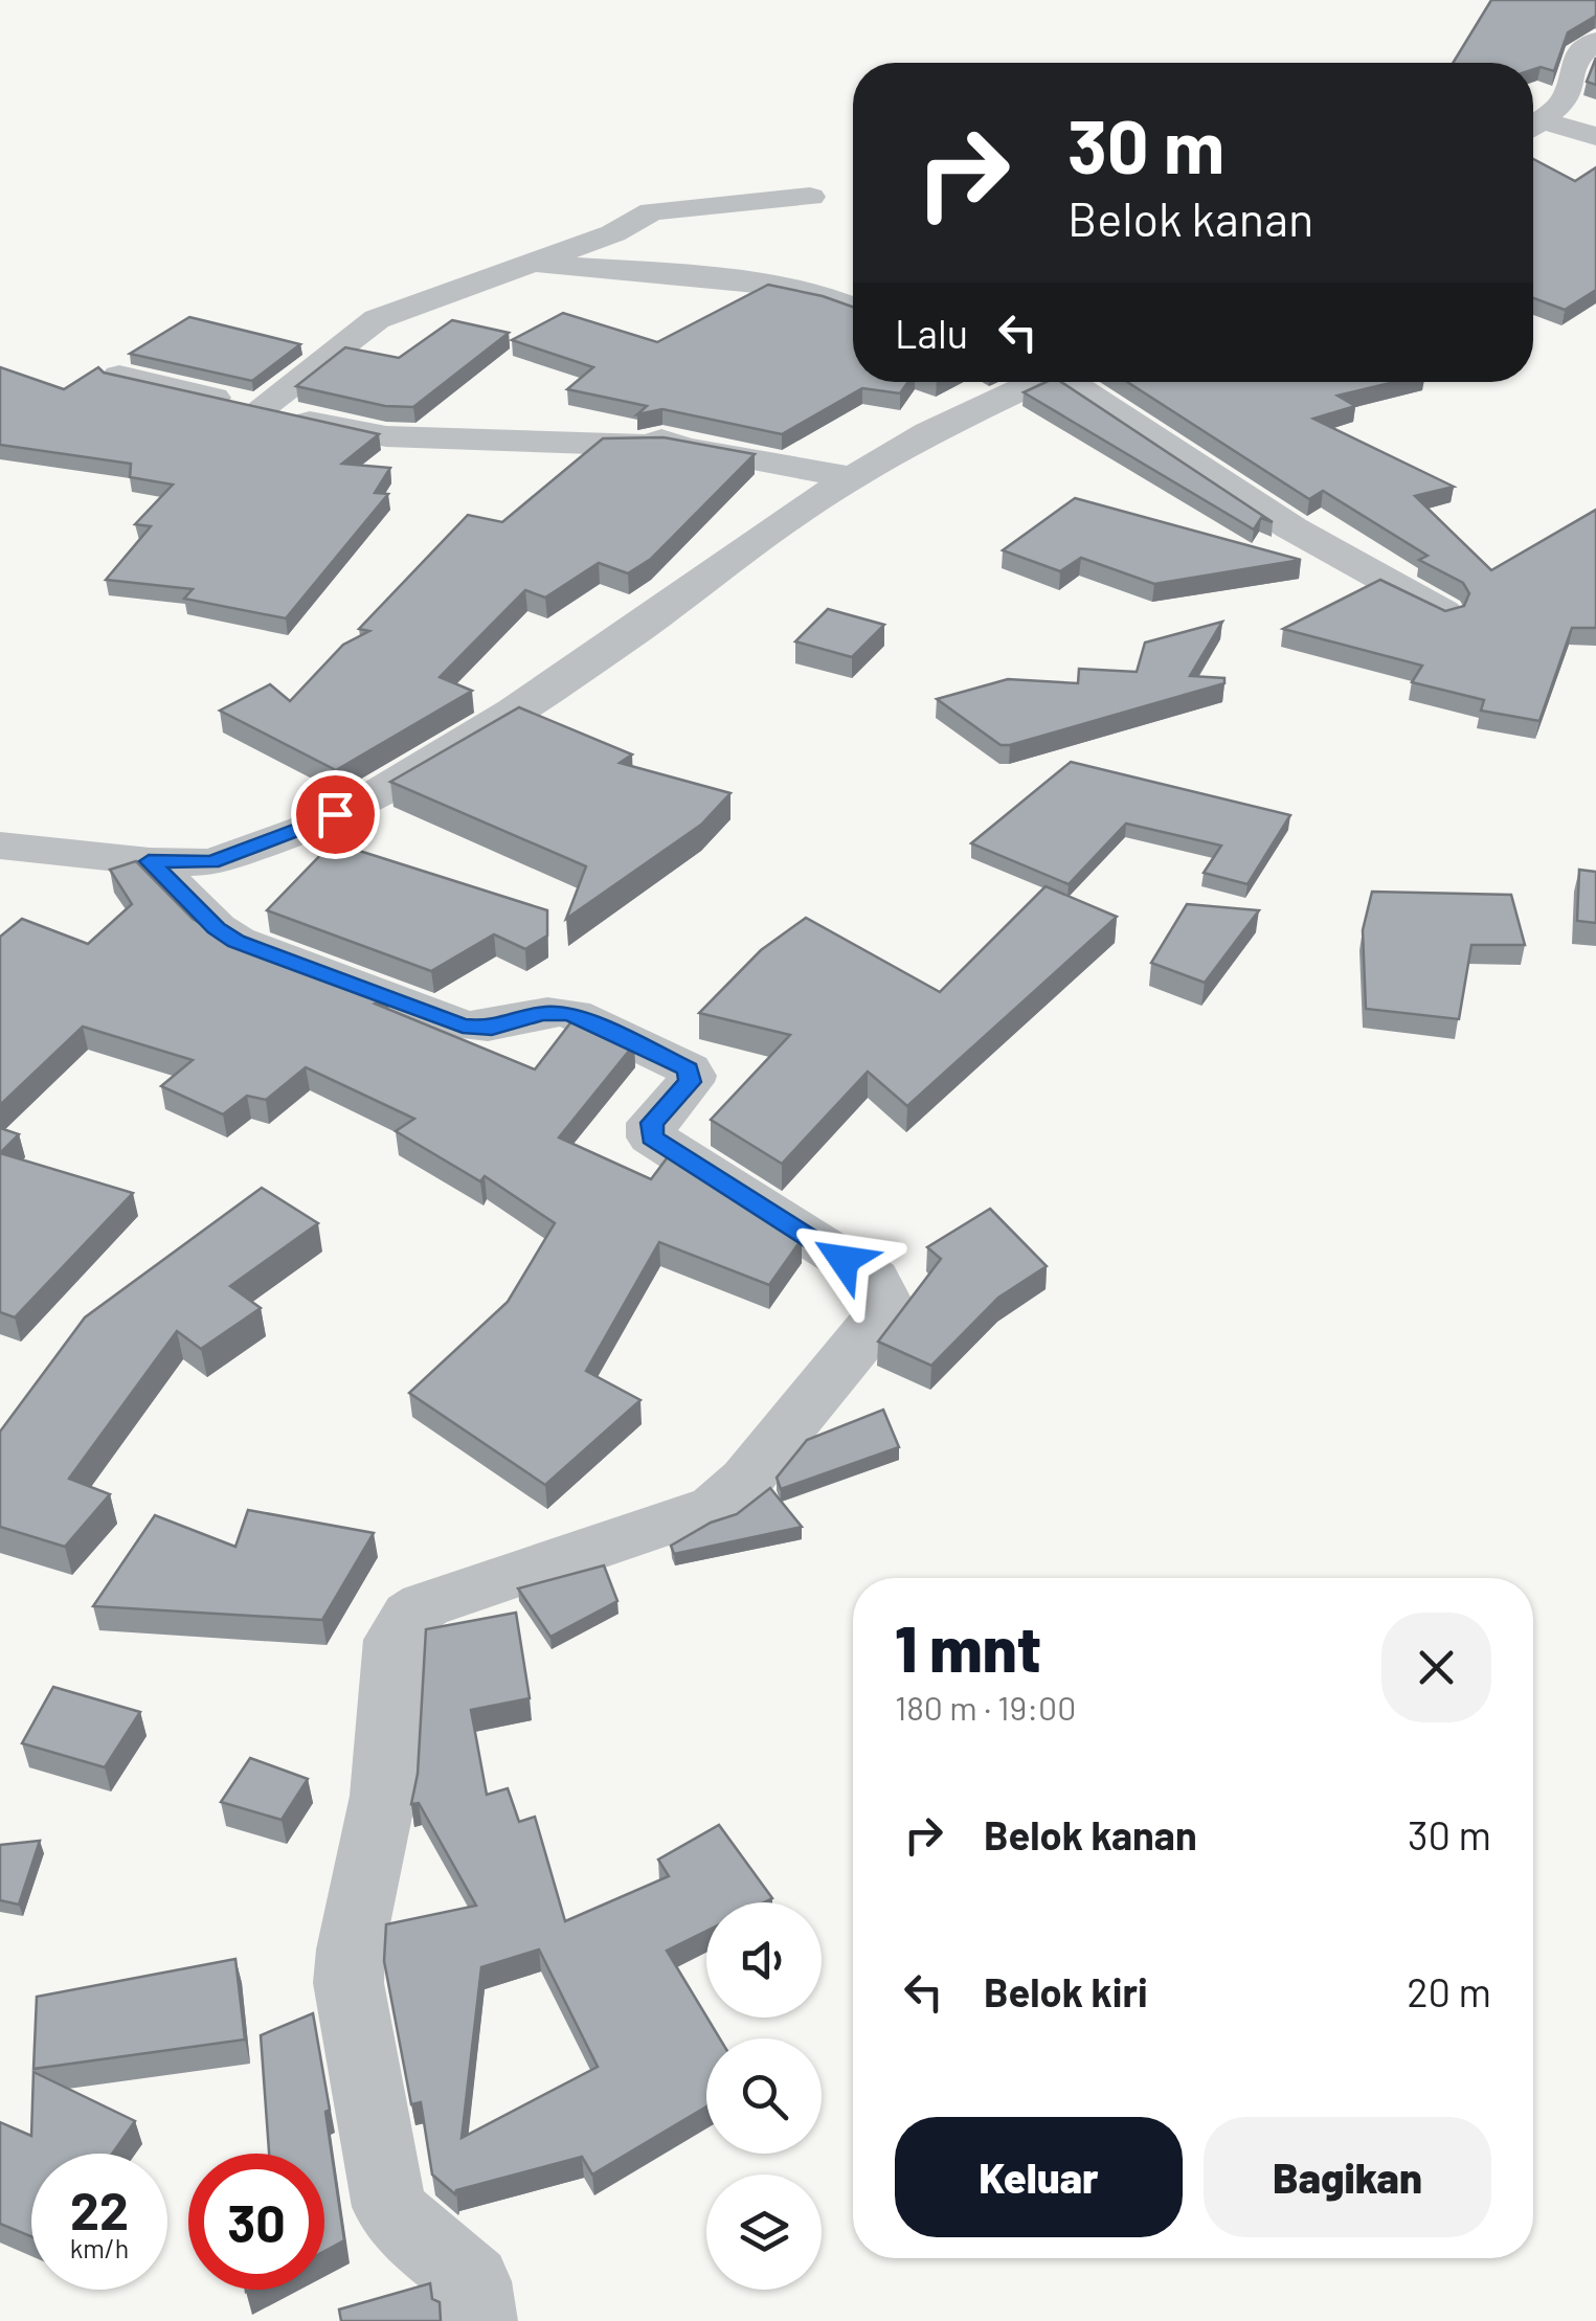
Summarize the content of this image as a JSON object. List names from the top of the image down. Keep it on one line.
{"page":{"turn":["30 m","Belok kanan"],"then":"Lalu","heading":["1 mnt","180 m · 19:00"],"list":[{"name":"Belok kanan","value":"30 m"},{"name":"Belok kiri","value":"20 m"}],"buttons":["Keluar","Bagikan"],"speed":"22 km/h","limit":"30"}}
